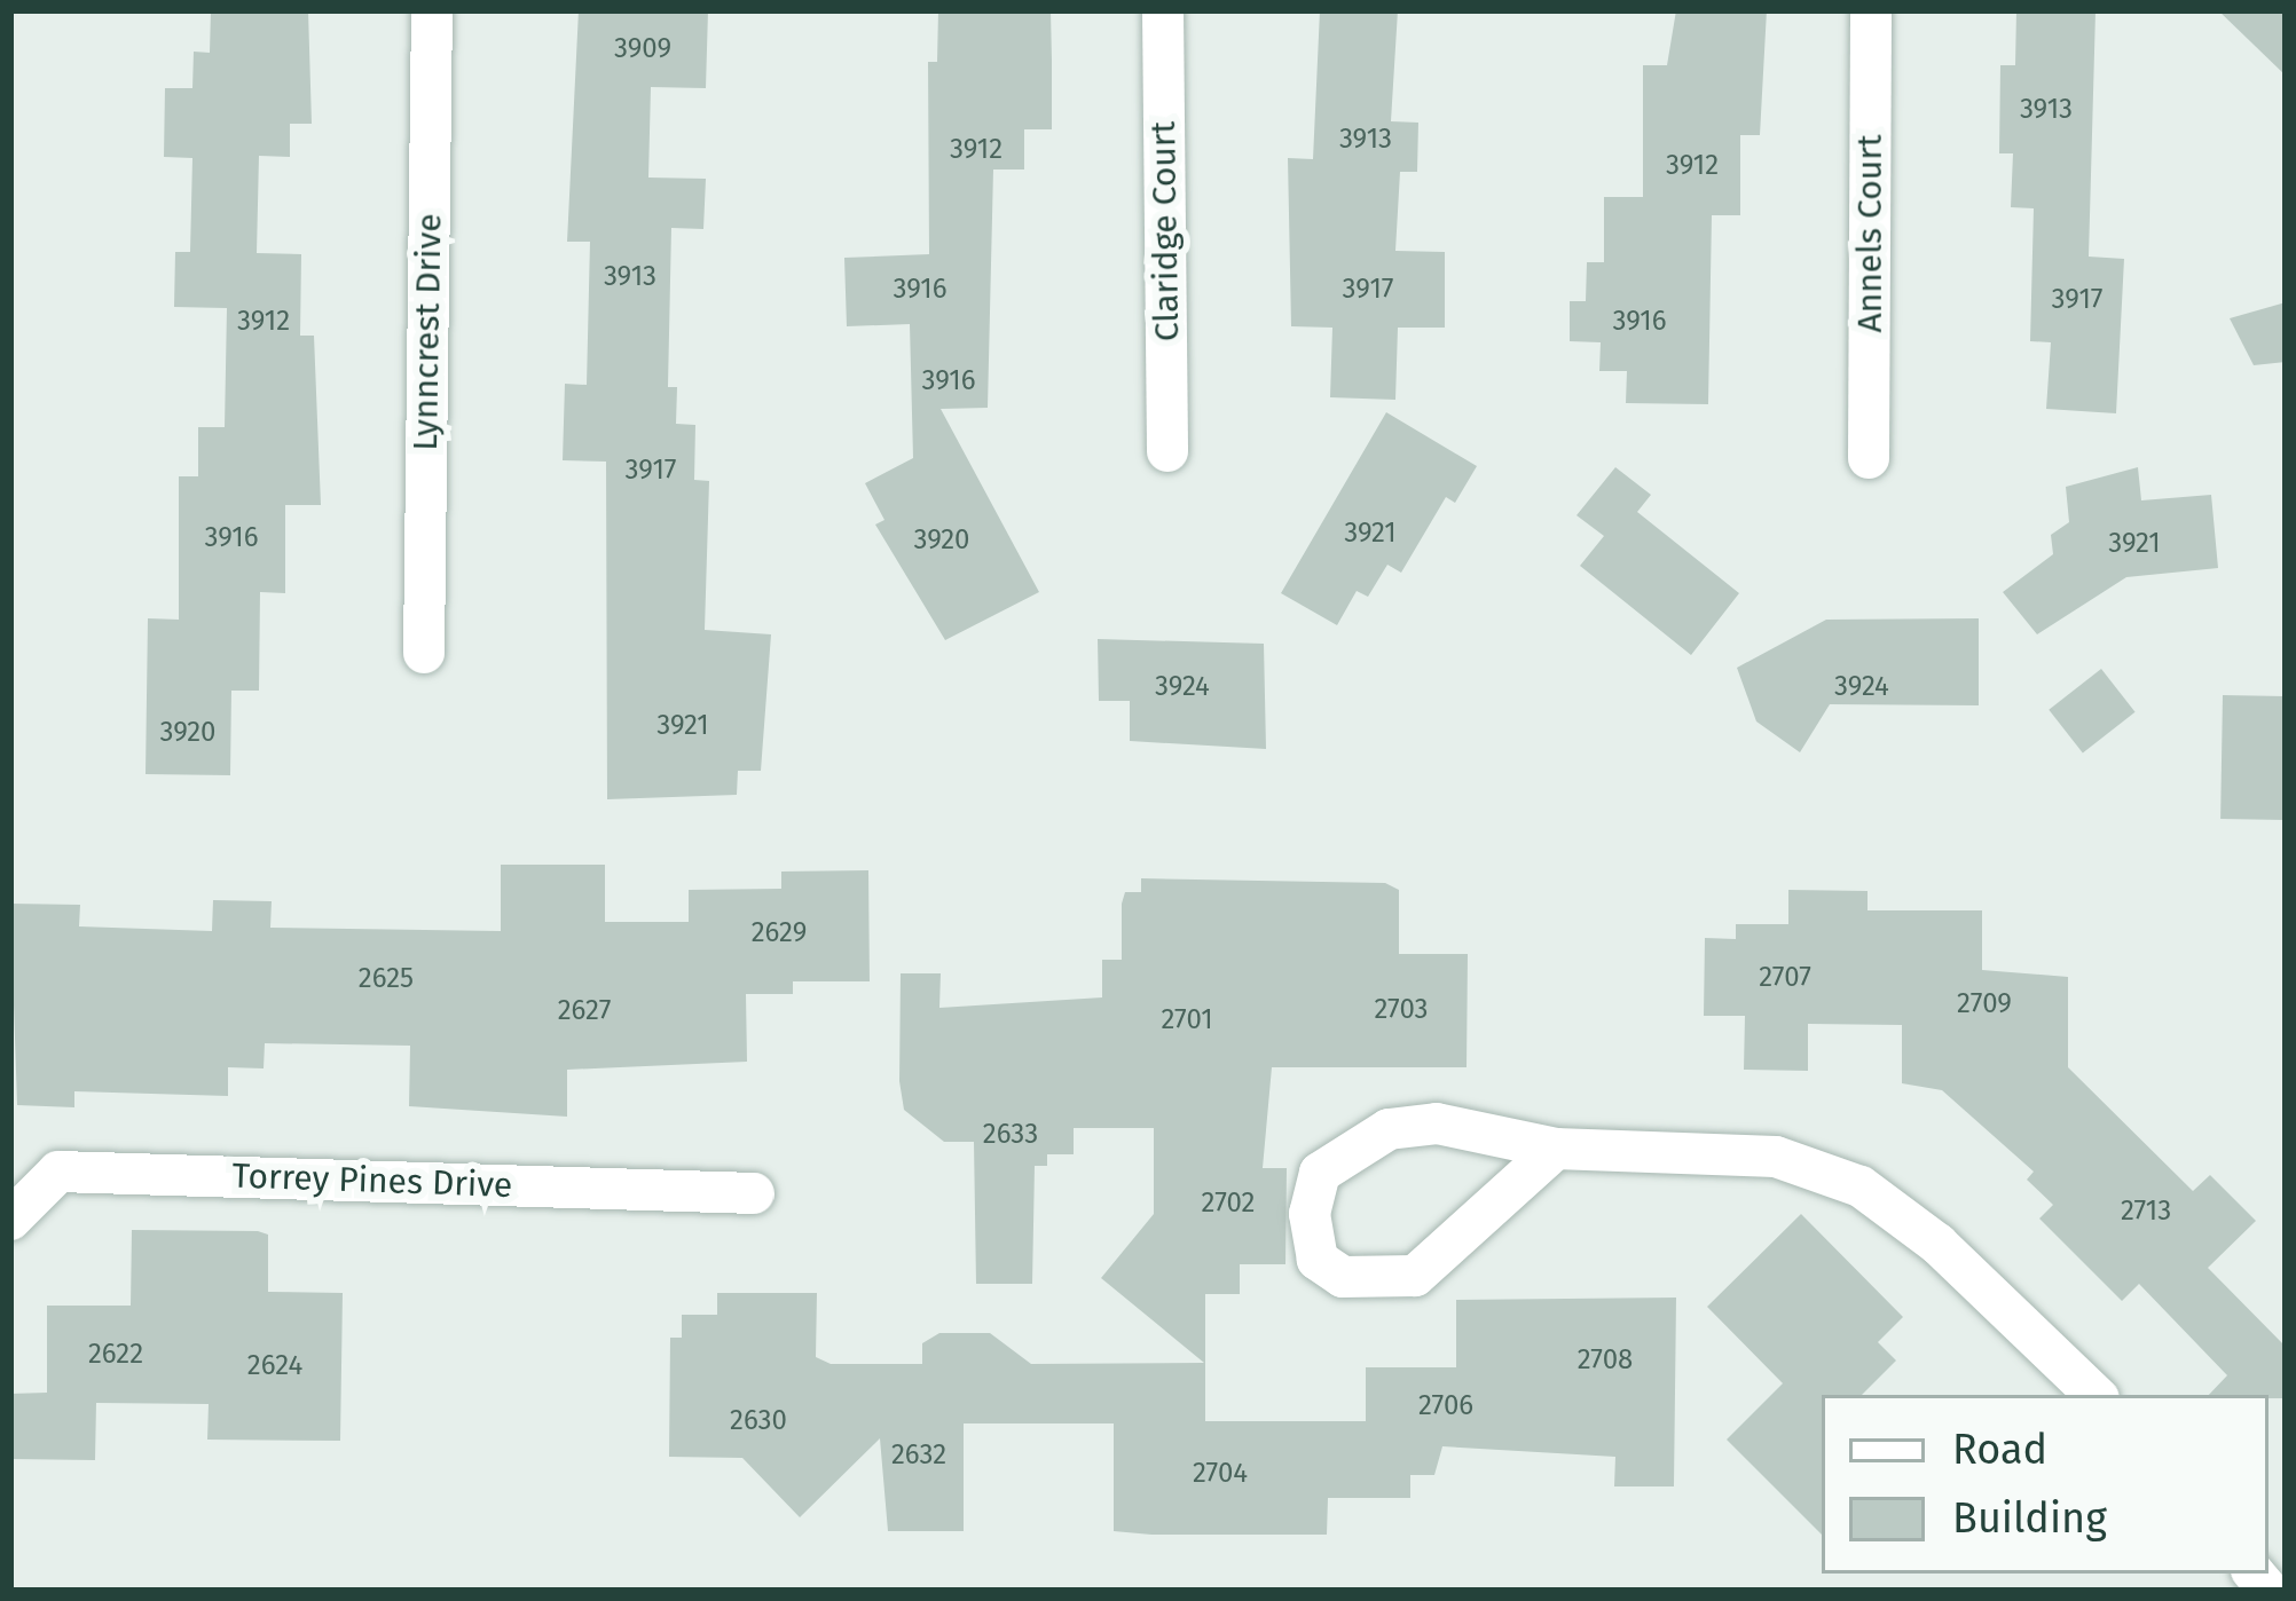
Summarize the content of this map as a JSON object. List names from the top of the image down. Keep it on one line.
{"streets":{"street":["Claridge Court","Annels Court","Lynncrest Drive","Torrey Pines Drive"]},"house_numbers":["3909","3913","3913","3912","3912","3913","3916","3917","3917","3912","3916","3916","3917","3921","3916","3920","3921","3924","3924","3921","3920","2629","2707","2625","2709","2703","2627","2701","2633","2702","2713","2622","2708","2624","2706","2630","2632","2704"],"legend":["Road","Building"]}
